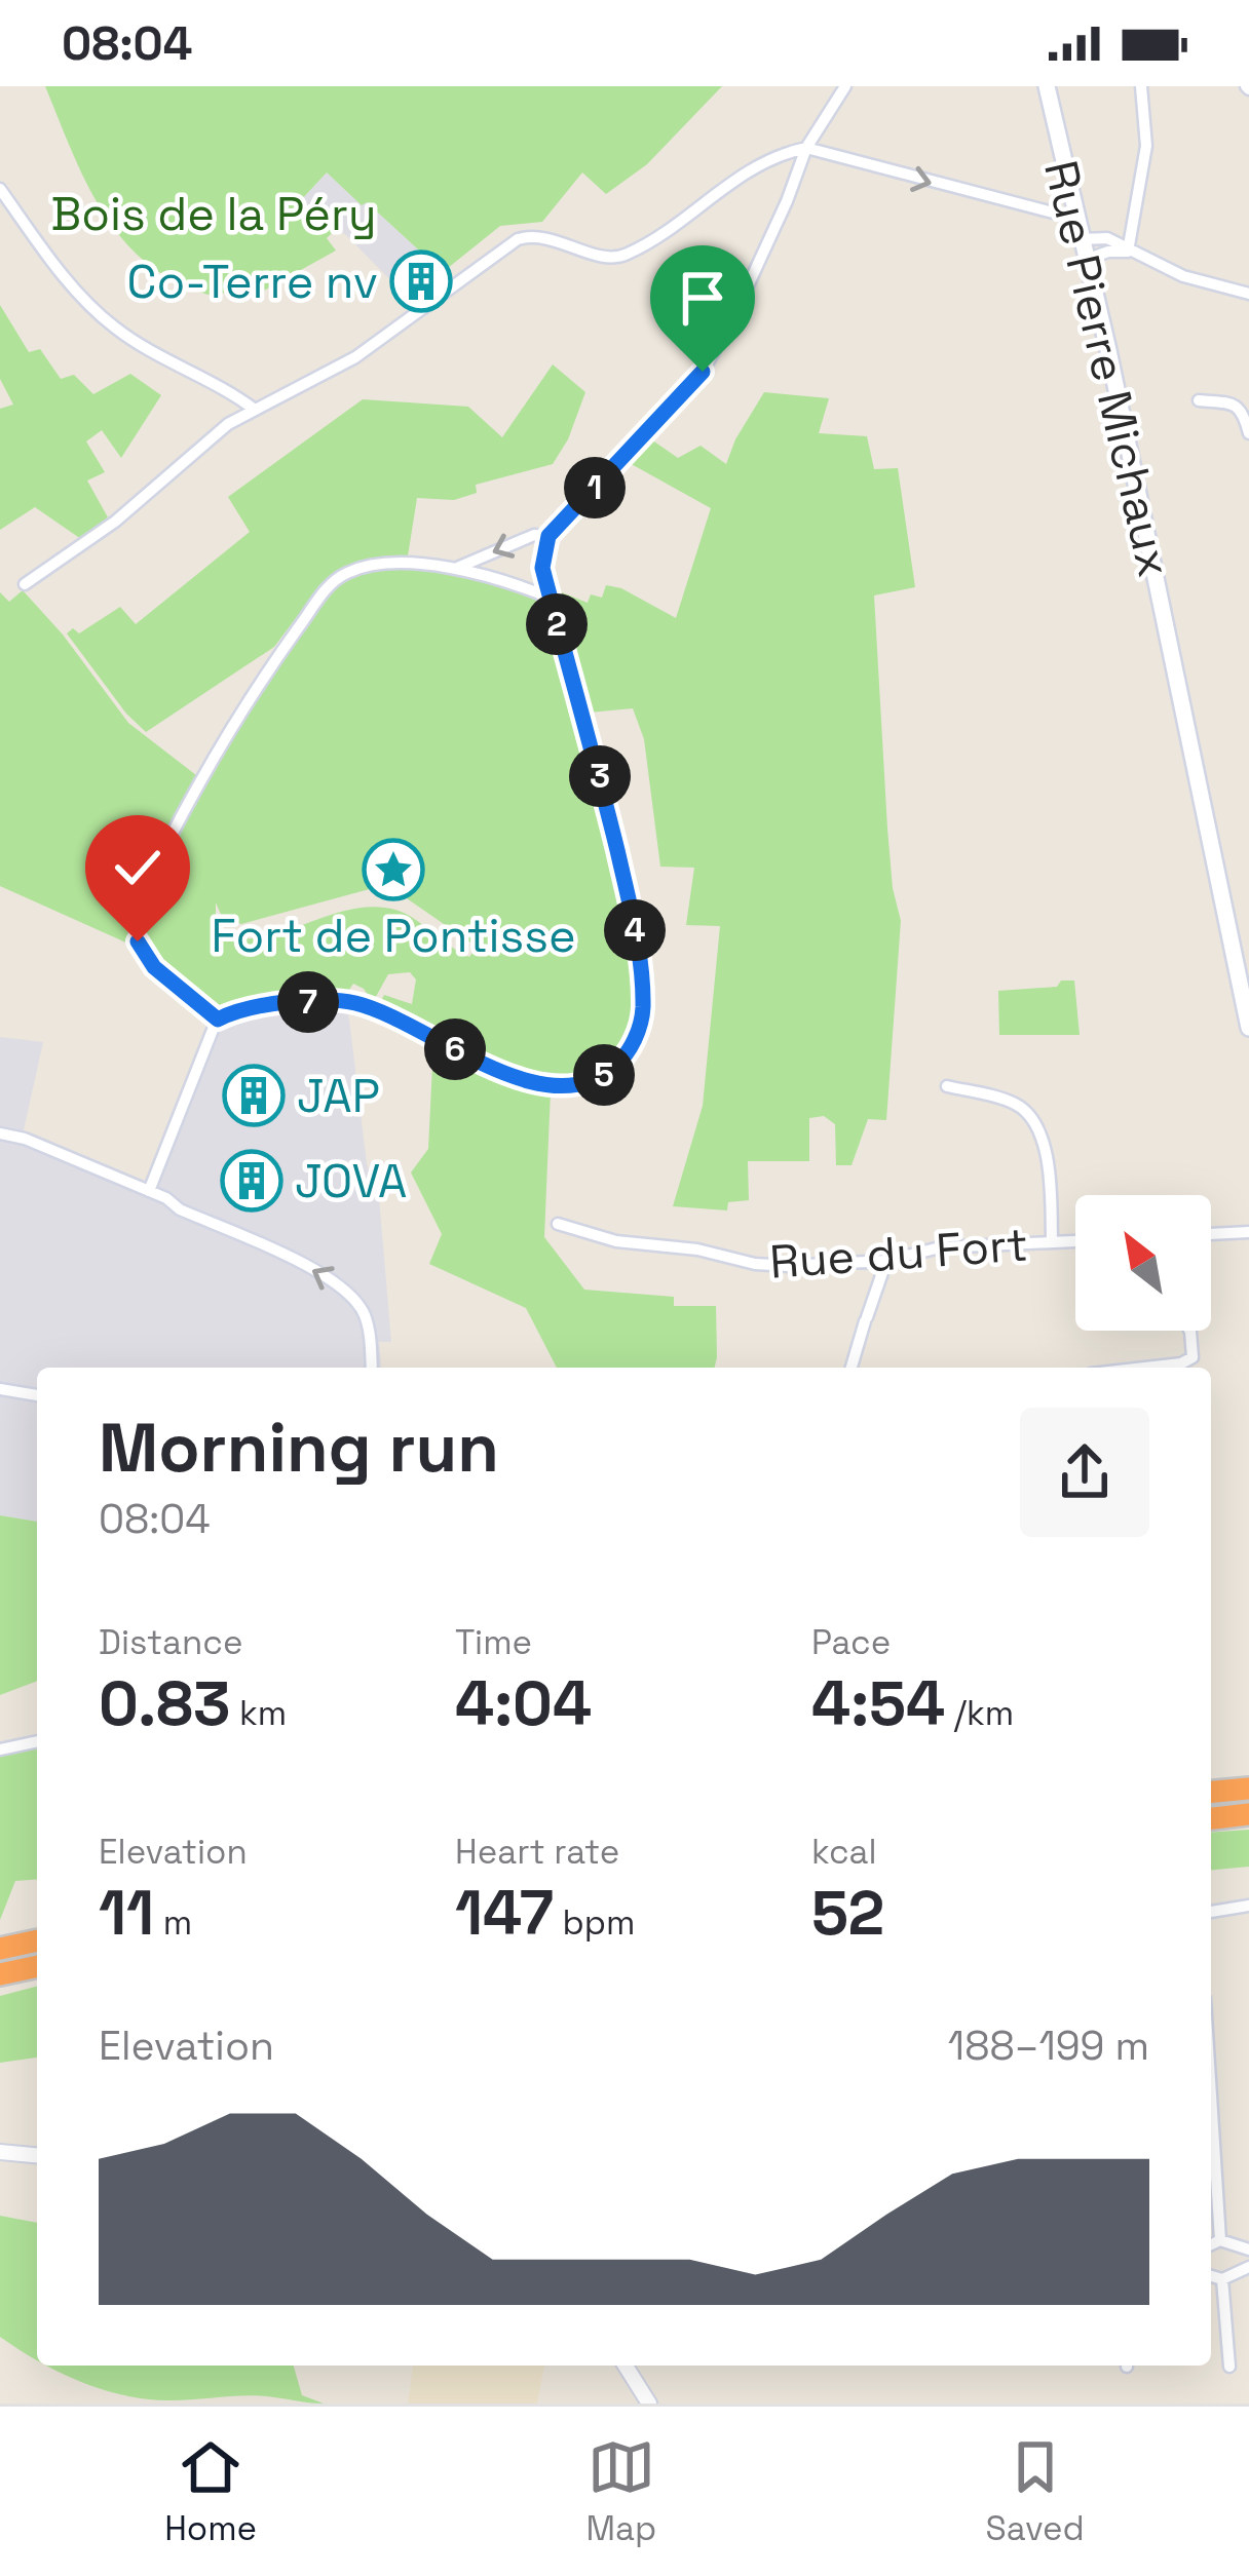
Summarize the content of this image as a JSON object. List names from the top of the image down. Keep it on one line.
{"streets":{"main road":["Rue Pierre Michaux"],"street":["Rue du Fort"]},"parks":["Bois de la Péry"],"places":{"building":["Co-Terre nv","JAP","JOVA"],"place":["Fort de Pontisse"]},"north":"top left","page":{"status":"08:04","pins":["1","2","3","4","7","6","5"],"heading":["Morning run","08:04"],"stats":[["Distance","0.83 km"],["Time","4:04"],["Pace","4:54 /km"],["Elevation","11 m"],["Heart rate","147 bpm"],["kcal","52"]],"chart":["Elevation","188–199 m"],"tabs":["Home","Map","Saved"]}}
